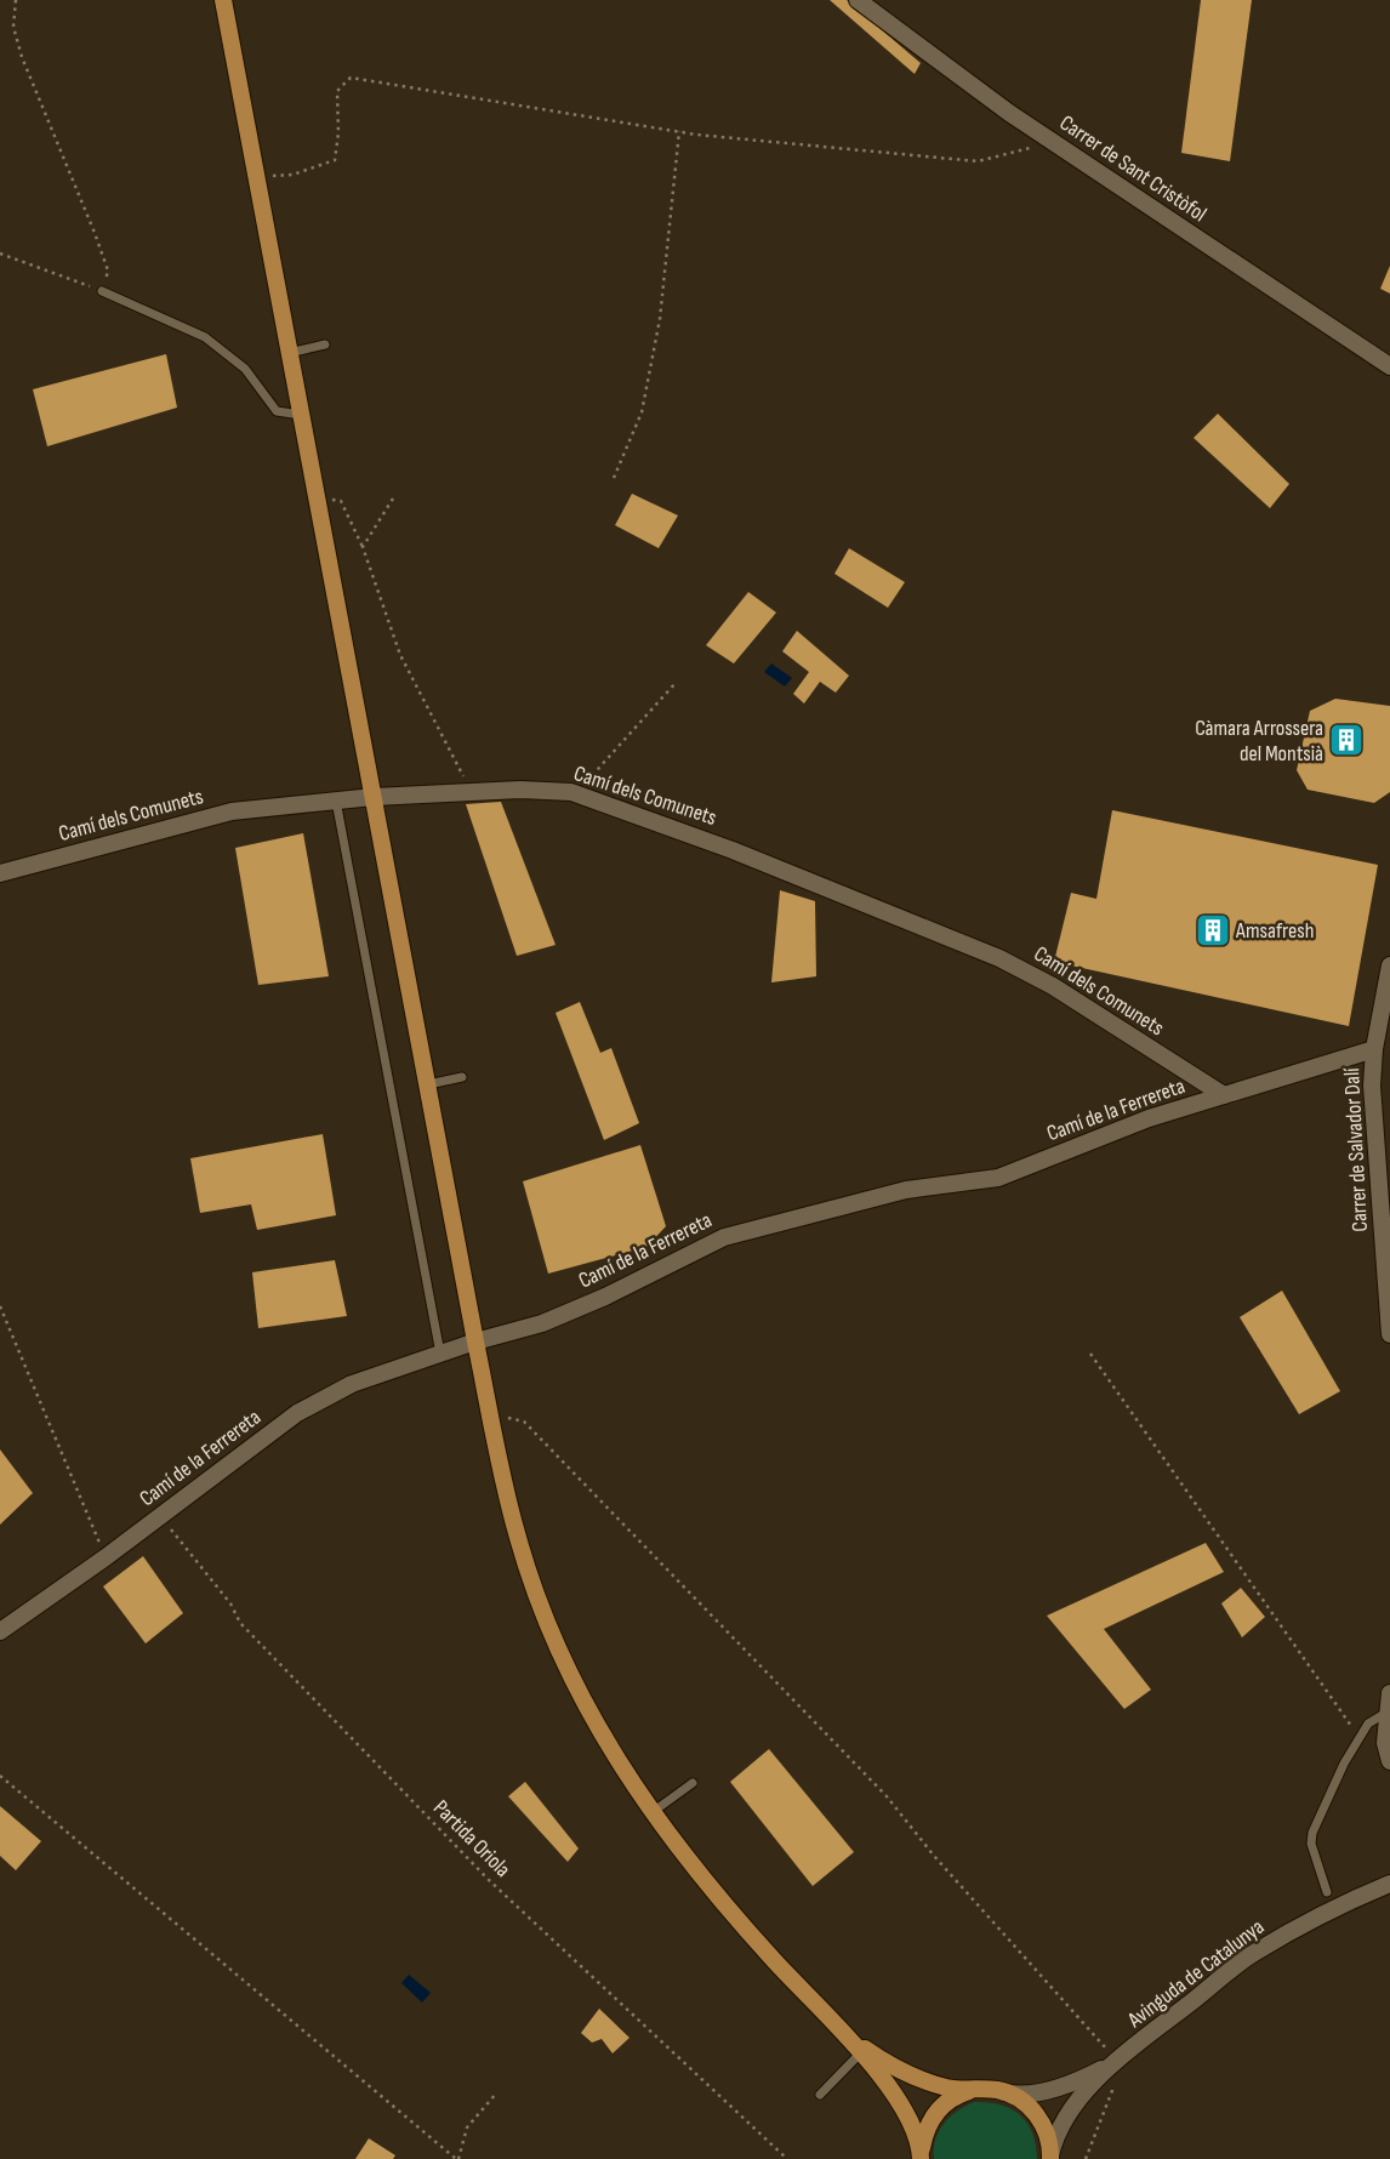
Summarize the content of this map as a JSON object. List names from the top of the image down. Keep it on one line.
{"streets":{"street":["Carrer de Sant Cristòfol","Camí dels Comunets","Camí de la Ferrereta","Carrer de Salvador Dalí","Avinguda de Catalunya"],"path":["Partida Oriola"]},"crossings":[["Camí dels Comunets","Camí de la Ferrereta"],["Camí de la Ferrereta","Carrer de Salvador Dalí"],["Camí de la Ferrereta","Partida Oriola"]],"places":{"building":["Càmara Arrossera del Montsià","Amsafresh"]}}
